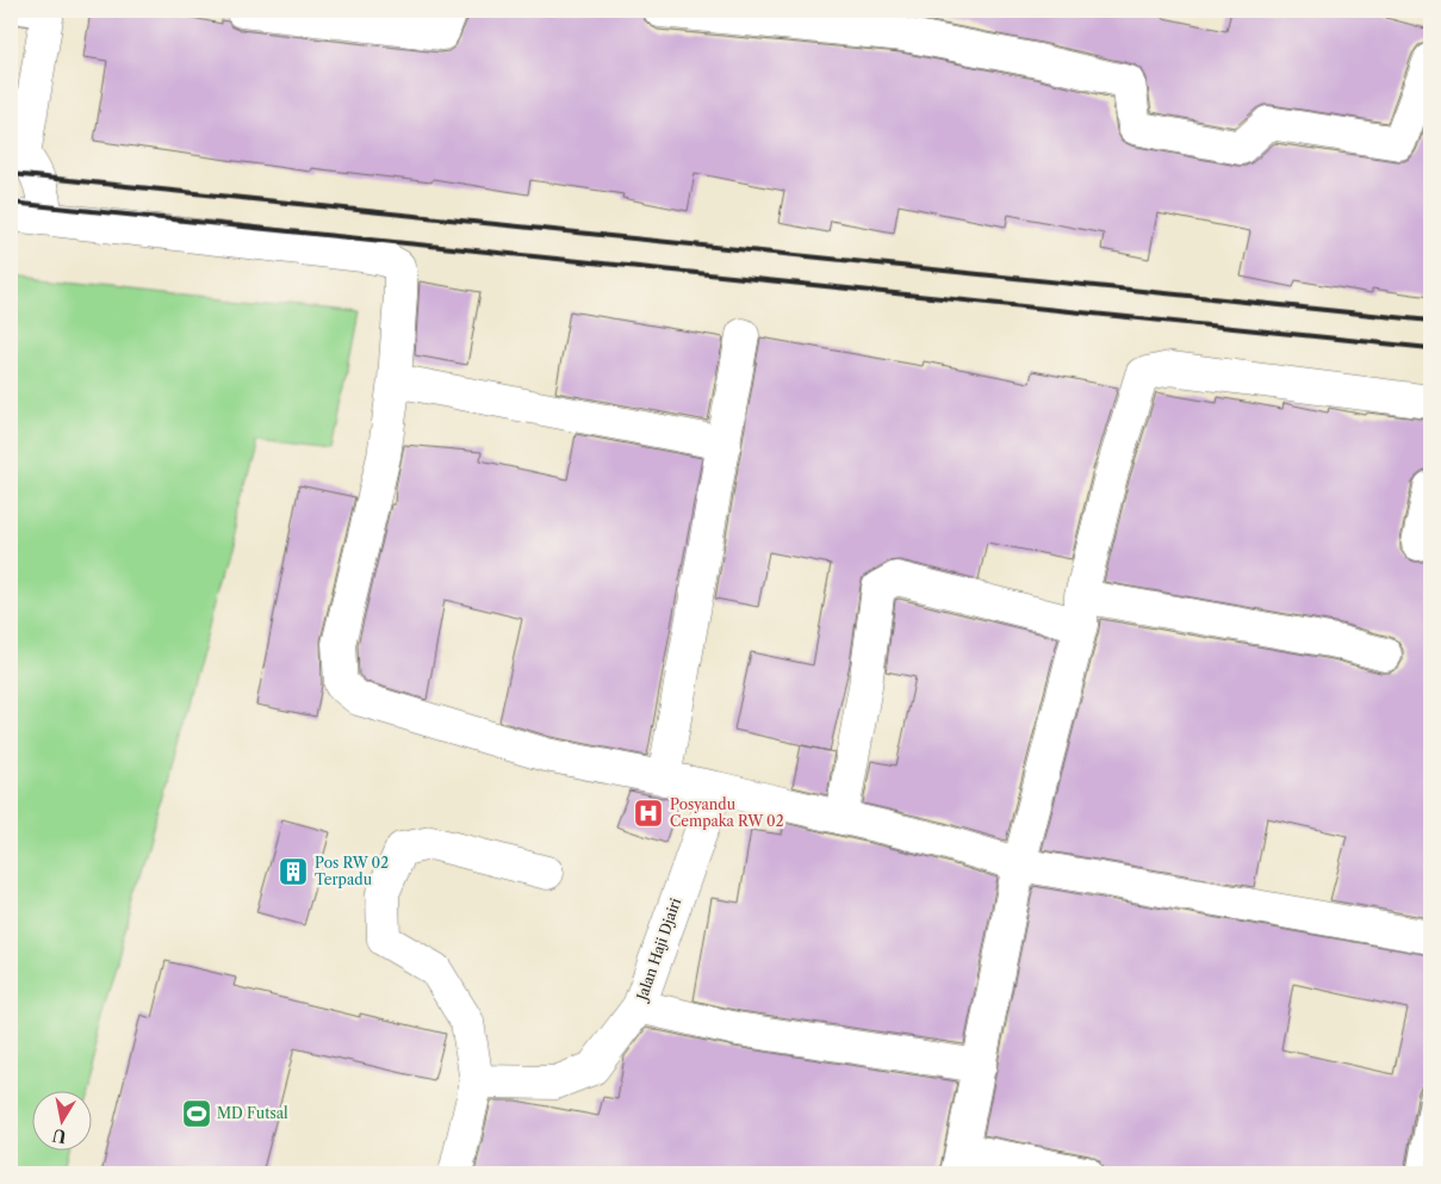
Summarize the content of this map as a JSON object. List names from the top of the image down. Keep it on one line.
{"streets":{"street":["Jalan Haji Djairi"]},"places":{"hospital":["Posyandu Cempaka RW 02"],"building":["Pos RW 02 Terpadu"],"sports":["MD Futsal"]},"north":"bottom"}
